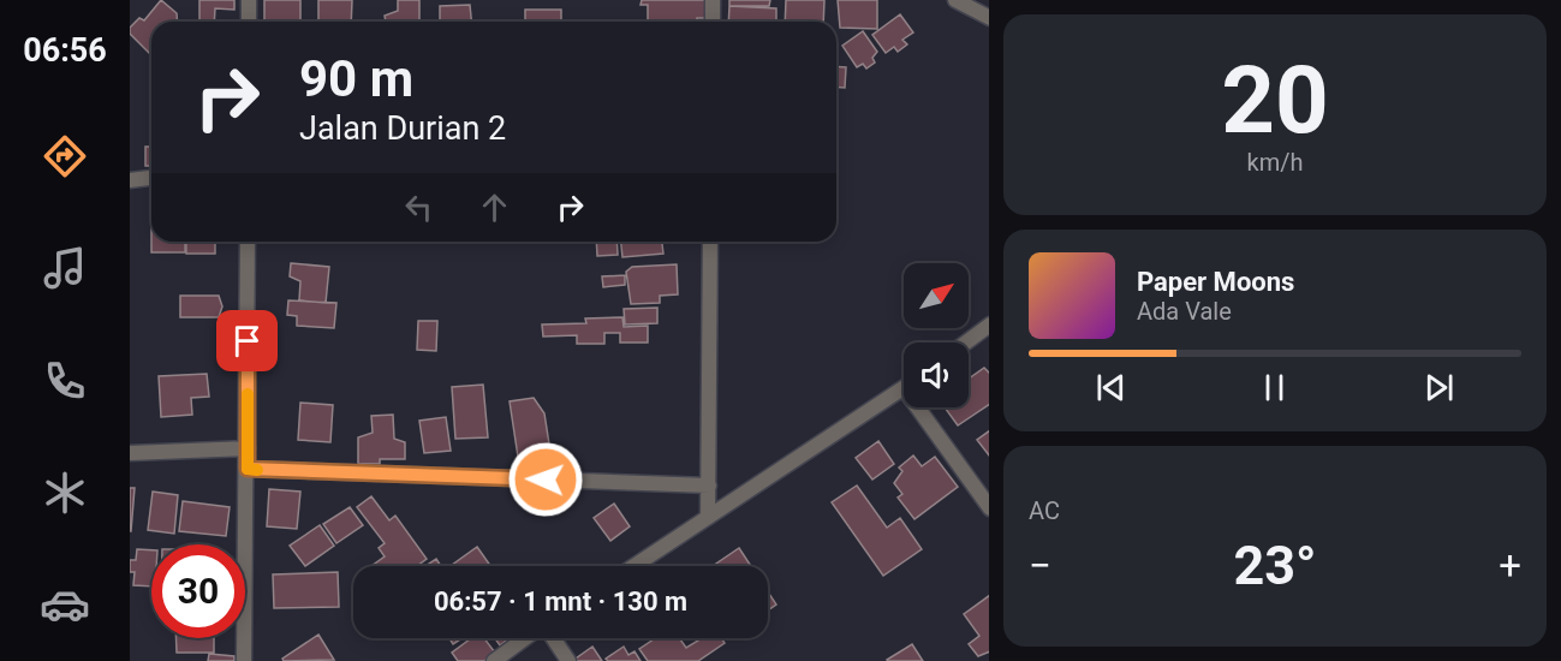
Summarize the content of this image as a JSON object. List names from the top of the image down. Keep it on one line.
{"north":"top right","page":{"tabs":"06:56","tile":[["20","km/h"],"AC"],"turn":["90 m","Jalan Durian 2"],"song":["Paper Moons","Ada Vale"],"heat":["−","23°","+"],"limit":"30","trip":"06:57 · 1 mnt · 130 m"}}
